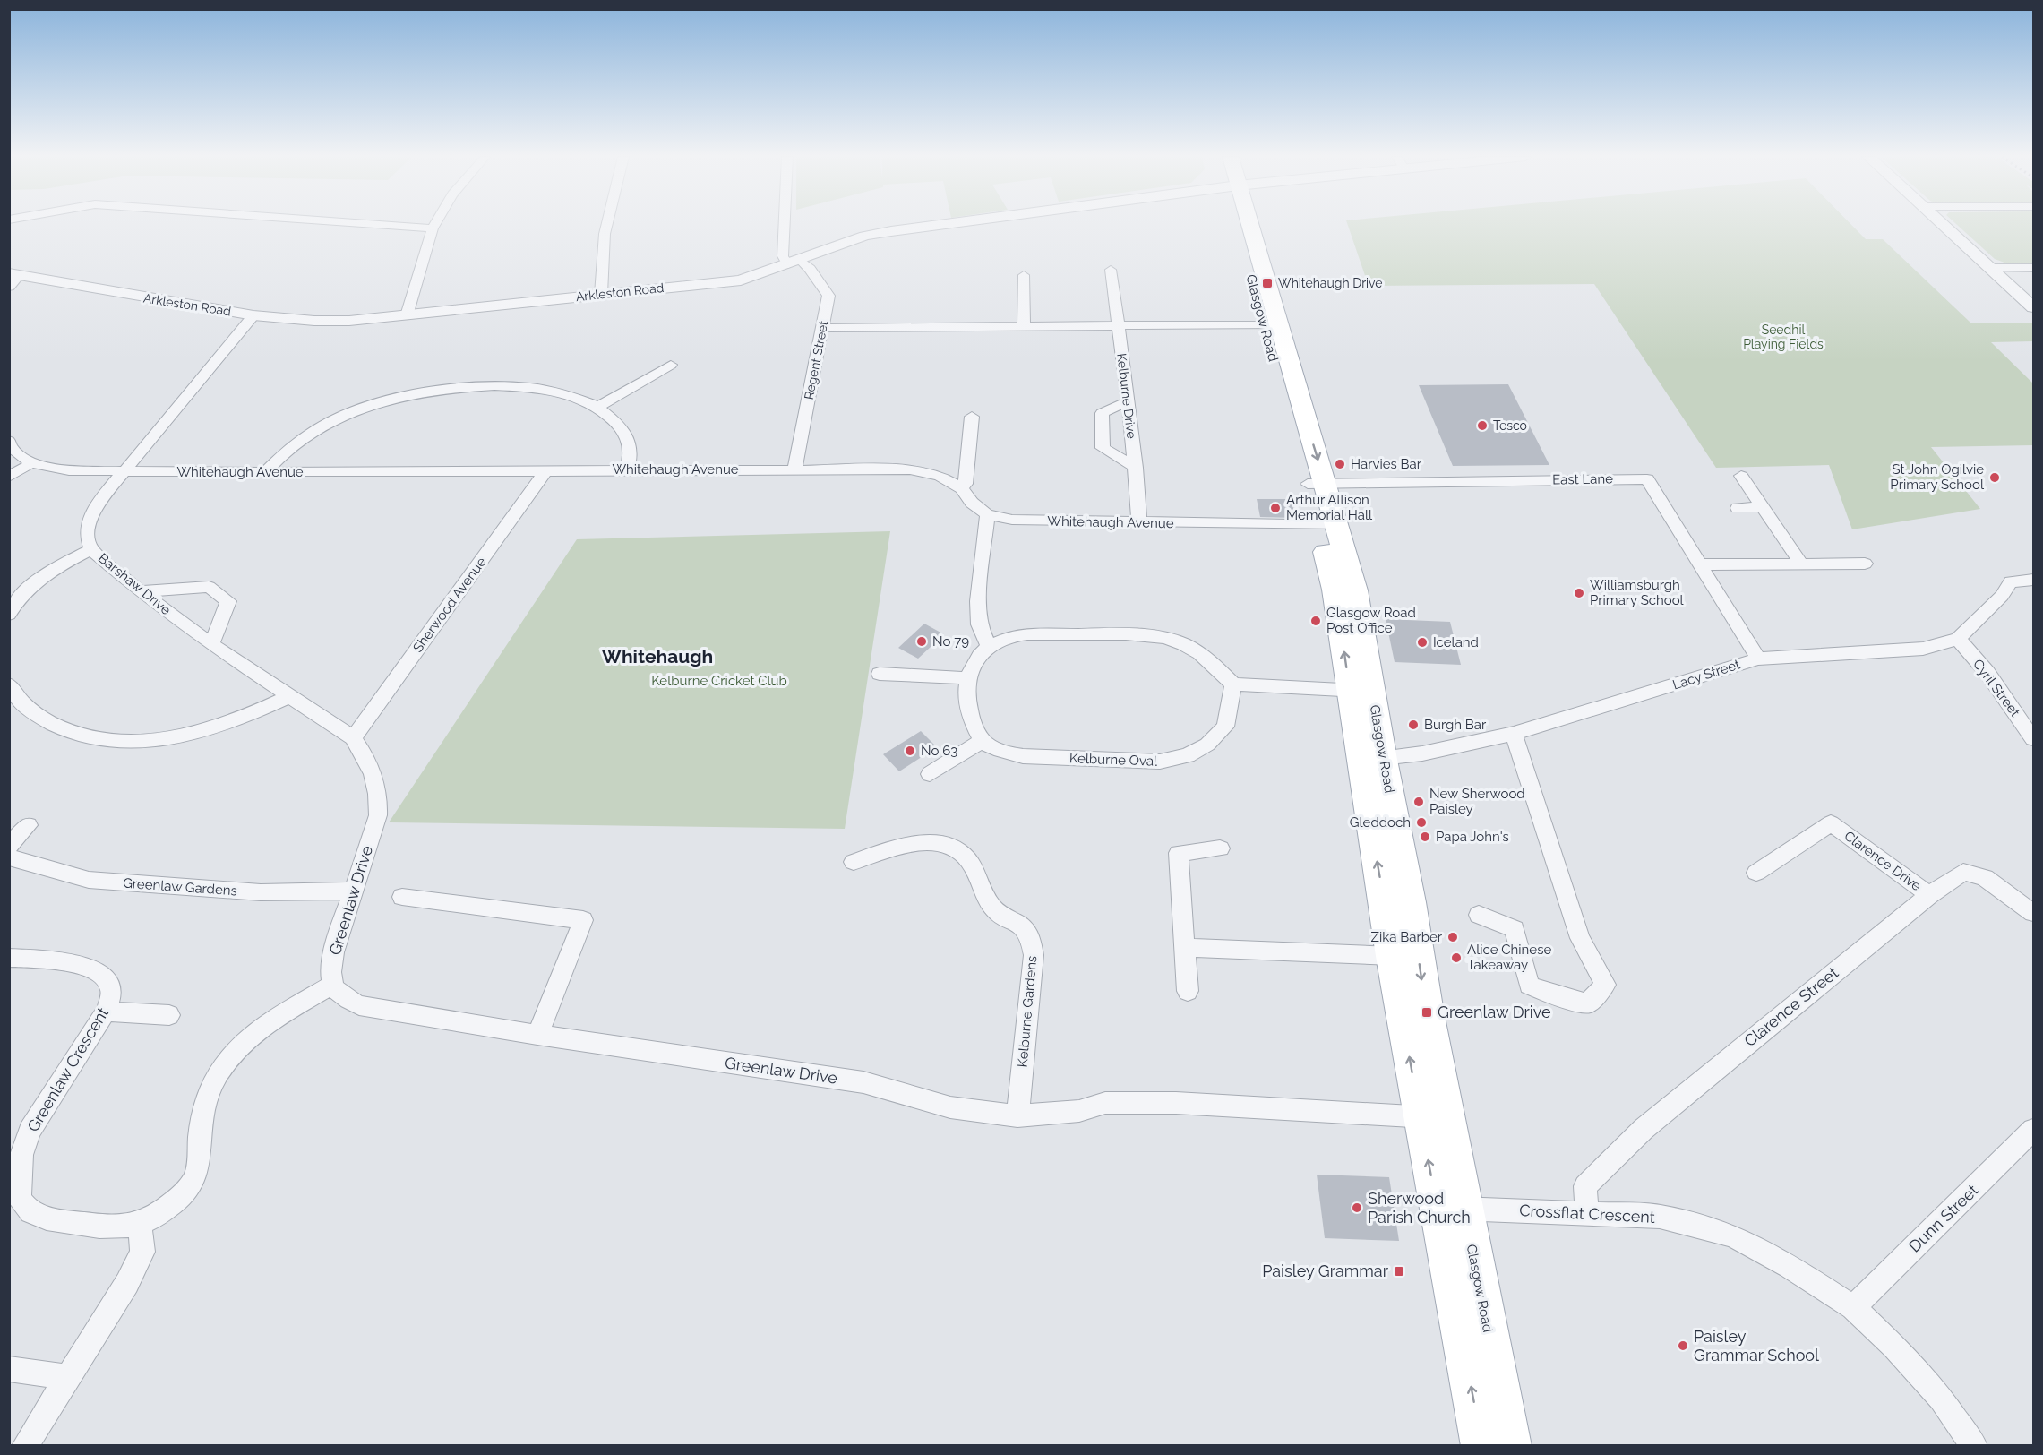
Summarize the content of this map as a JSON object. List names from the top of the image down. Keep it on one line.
{"streets":{"main road":["Glasgow Road"],"street":["Arkleston Road","Regent Street","Kelburne Drive","Whitehaugh Avenue","East Lane","Barshaw Drive","Sherwood Avenue","Lacy Street","Cyril Street","Kelburne Oval","Clarence Drive","Greenlaw Gardens","Greenlaw Drive","Clarence Street","Kelburne Gardens","Greenlaw Crescent","Crossflat Crescent","Dunn Street"]},"crossings":[["Arkleston Road","Regent Street"],["Arkleston Road","Barshaw Drive"],["Glasgow Road","Whitehaugh Avenue"],["Glasgow Road","East Lane"],["Glasgow Road","Lacy Street"],["Glasgow Road","Greenlaw Drive"],["Glasgow Road","Crossflat Crescent"],["Regent Street","Whitehaugh Avenue"],["Kelburne Drive","Whitehaugh Avenue"],["Whitehaugh Avenue","Barshaw Drive"],["Whitehaugh Avenue","Sherwood Avenue"],["East Lane","Lacy Street"],["Barshaw Drive","Sherwood Avenue"],["Barshaw Drive","Greenlaw Drive"],["Lacy Street","Cyril Street"],["Clarence Drive","Clarence Street"],["Greenlaw Gardens","Greenlaw Drive"],["Greenlaw Drive","Kelburne Gardens"],["Greenlaw Drive","Greenlaw Crescent"],["Clarence Street","Crossflat Crescent"],["Crossflat Crescent","Dunn Street"]],"districts":["Whitehaugh"],"parks":["Seedhil Playing Fields","Kelburne Cricket Club"],"places":{"transit":["Whitehaugh Drive","Greenlaw Drive","Paisley Grammar"],"other":["Tesco","Harvies Bar","St John Ogilvie Primary School","Arthur Allison Memorial Hall","Williamsburgh Primary School","Glasgow Road Post Office","No 79","Iceland","Burgh Bar","No 63","New Sherwood Paisley","Gleddoch","Papa John's","Zika Barber","Alice Chinese Takeaway","Sherwood Parish Church","Paisley Grammar School"]}}
